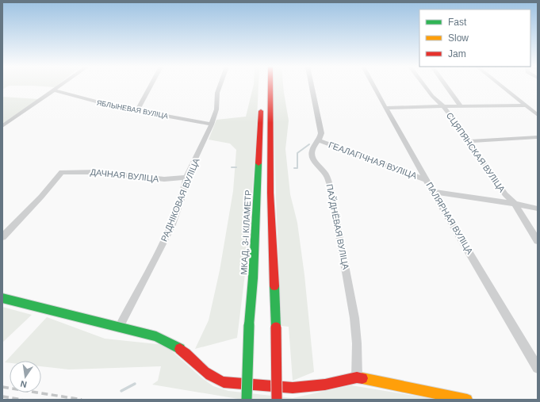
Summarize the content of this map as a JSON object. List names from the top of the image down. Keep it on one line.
{"streets":{"main road":["МКАД, 3-І КІЛАМЕТР"],"street":["ЯБЛЫНЕВАЯ ВУЛІЦА","СЦЯПЯНСКАЯ ВУЛІЦА","ГЕАЛАГІЧНАЯ ВУЛІЦА","ДАЧНАЯ ВУЛІЦА","РАДНІКОВАЯ ВУЛІЦА","ПАЛЯРНАЯ ВУЛІЦА","ПАЎДНЁВАЯ ВУЛІЦА"]},"crossings":[["ЯБЛЫНЕВАЯ ВУЛІЦА","РАДНІКОВАЯ ВУЛІЦА"],["ГЕАЛАГІЧНАЯ ВУЛІЦА","ПАЛЯРНАЯ ВУЛІЦА"],["ГЕАЛАГІЧНАЯ ВУЛІЦА","ПАЎДНЁВАЯ ВУЛІЦА"],["ДАЧНАЯ ВУЛІЦА","РАДНІКОВАЯ ВУЛІЦА"]],"legend":["Fast","Slow","Jam"],"north":"bottom"}
